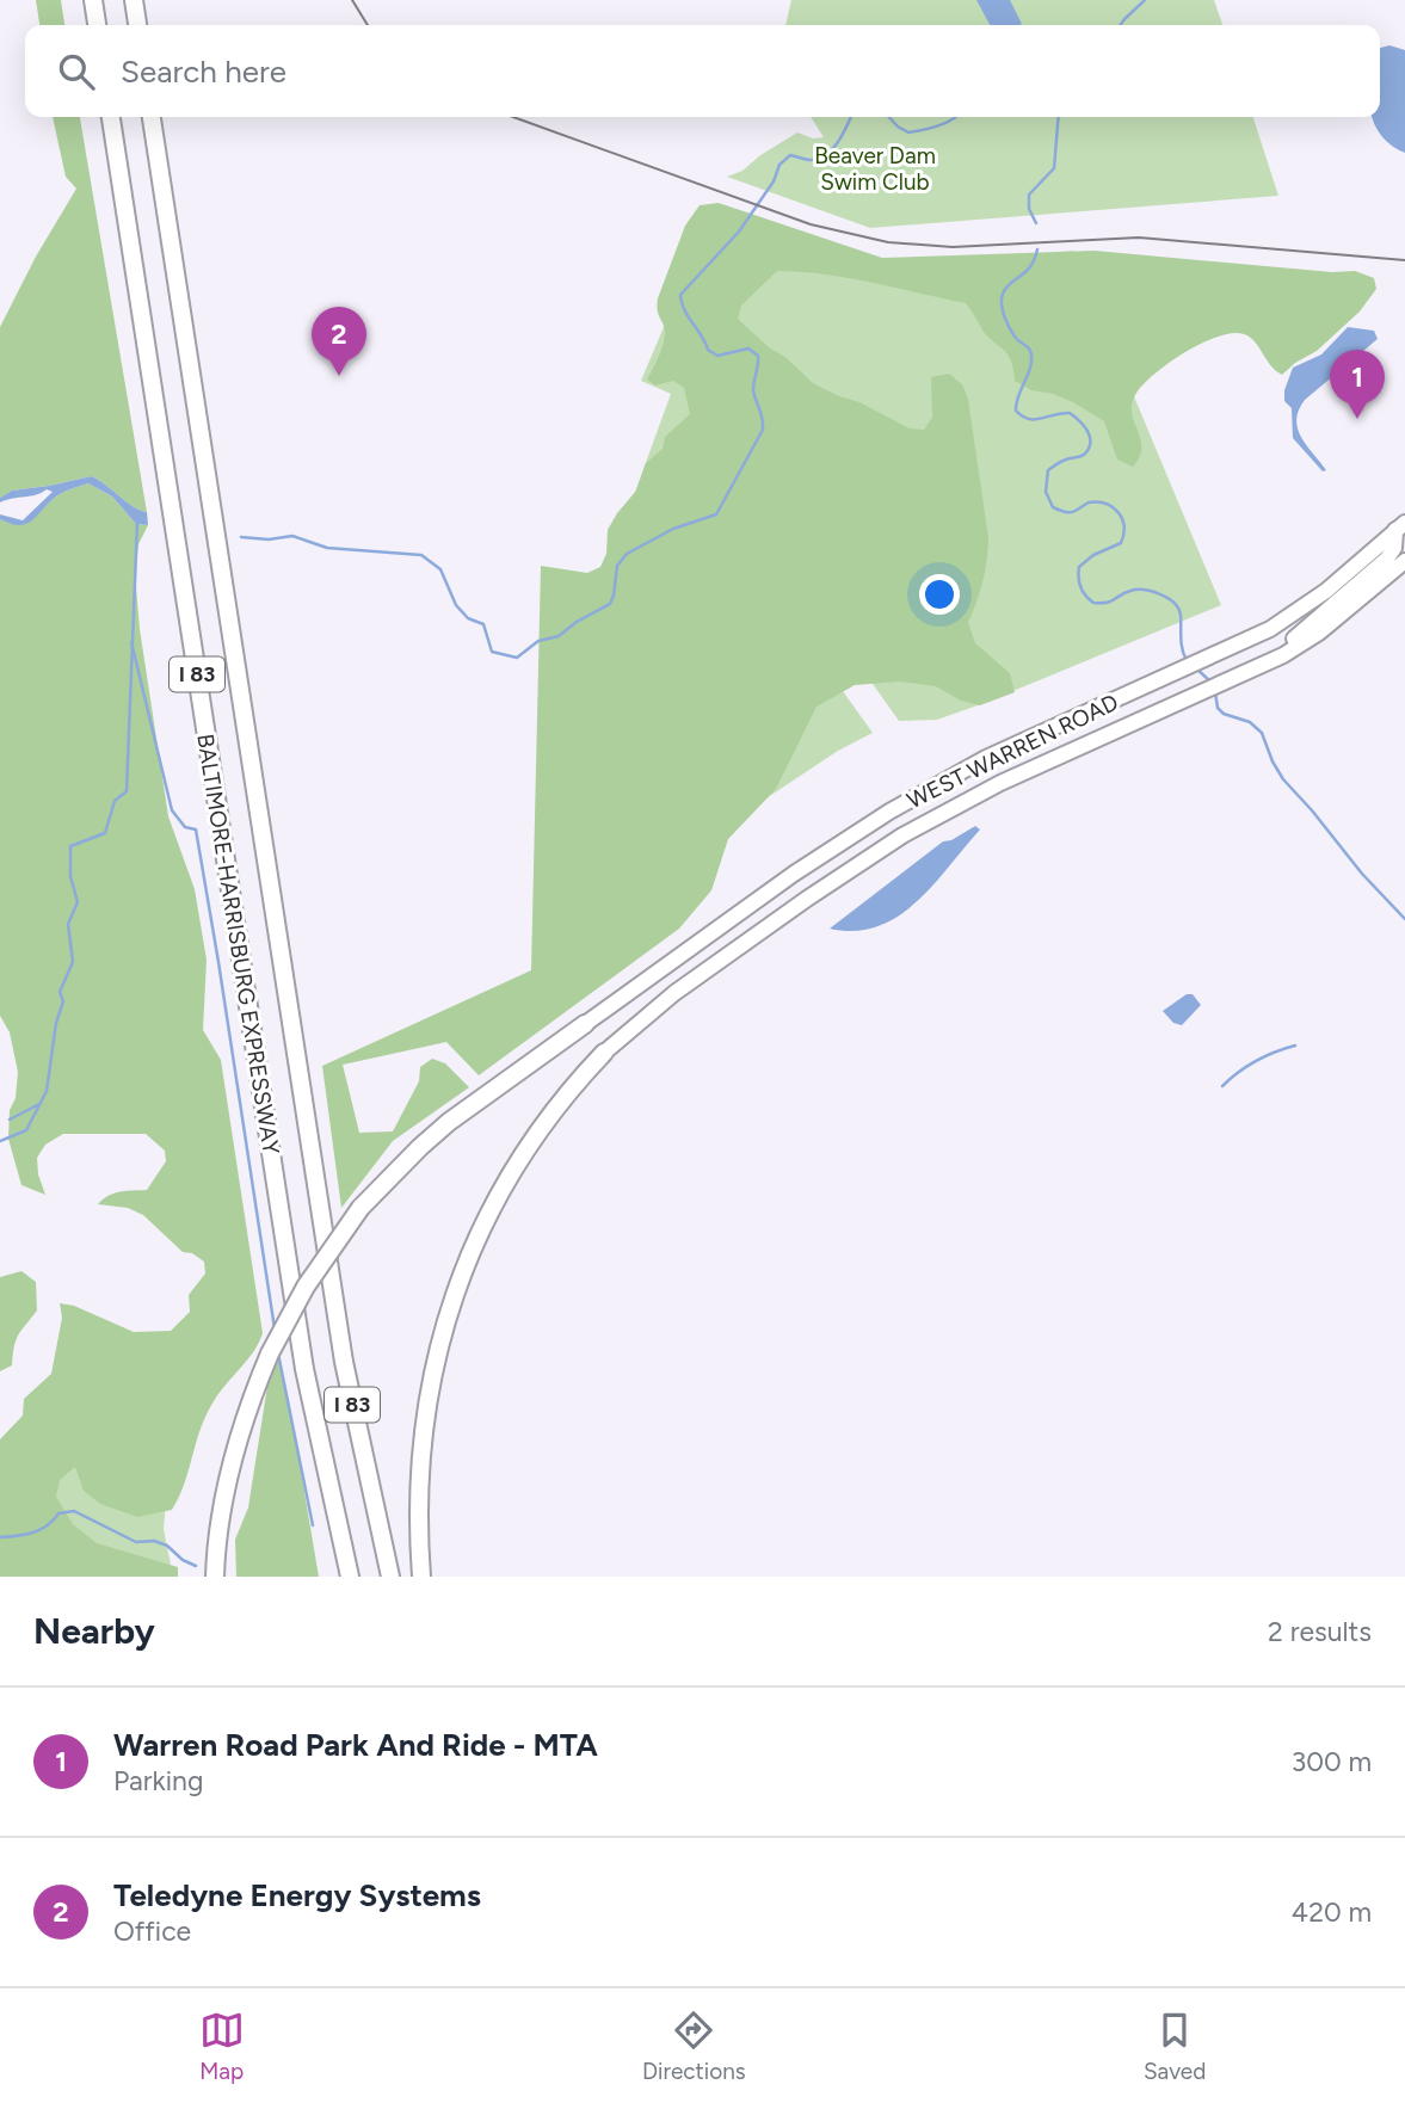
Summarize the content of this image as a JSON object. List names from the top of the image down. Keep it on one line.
{"streets":{"highway":["I 83","BALTIMORE-HARRISBURG EXPRESSWAY"],"main road":["WEST WARREN ROAD"]},"parks":["Beaver Dam Swim Club"],"page":{"search":"Search here","pins":["2","1"],"heading":["Nearby","2 results"],"list":[{"mark":"1","name":"Warren Road Park And Ride - MTA","note":"Parking","value":"300 m"},{"mark":"2","name":"Teledyne Energy Systems","note":"Office","value":"420 m"}],"nav":["Map","Directions","Saved"]}}
